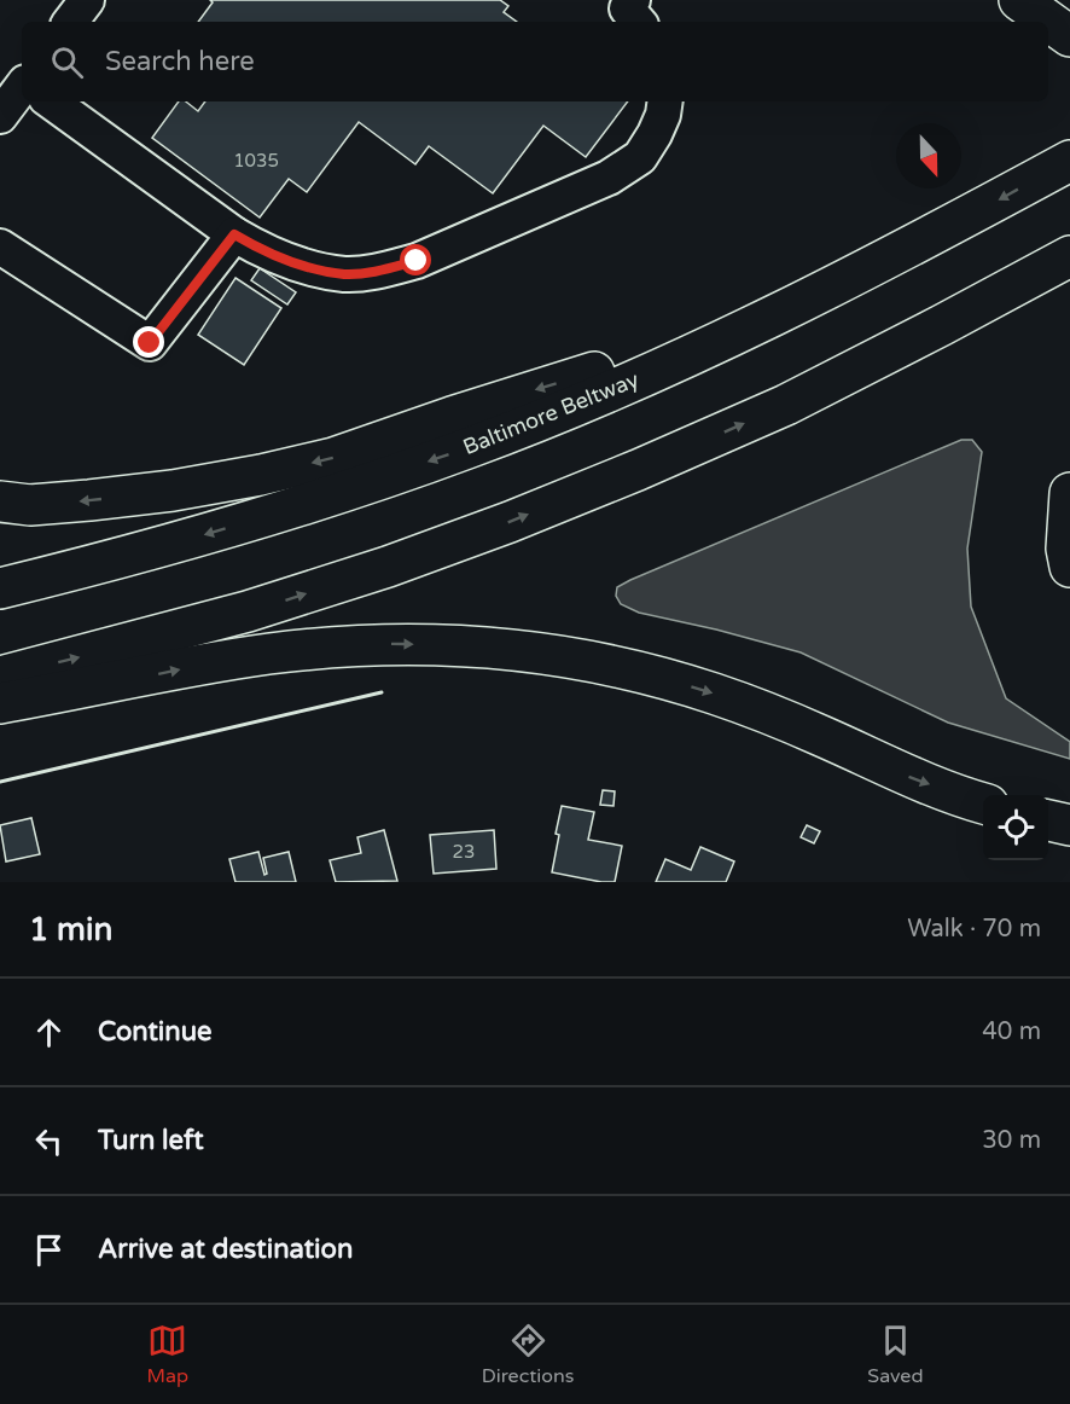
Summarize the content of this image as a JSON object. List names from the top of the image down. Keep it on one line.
{"streets":{"main road":["Baltimore Beltway"]},"house_numbers":["1035","23"],"north":"bottom","page":{"search":"Search here","heading":["1 min","Walk · 70 m"],"list":[["Continue","40 m"],["Turn left","30 m"],"Arrive at destination"],"nav":["Map","Directions","Saved"]}}
